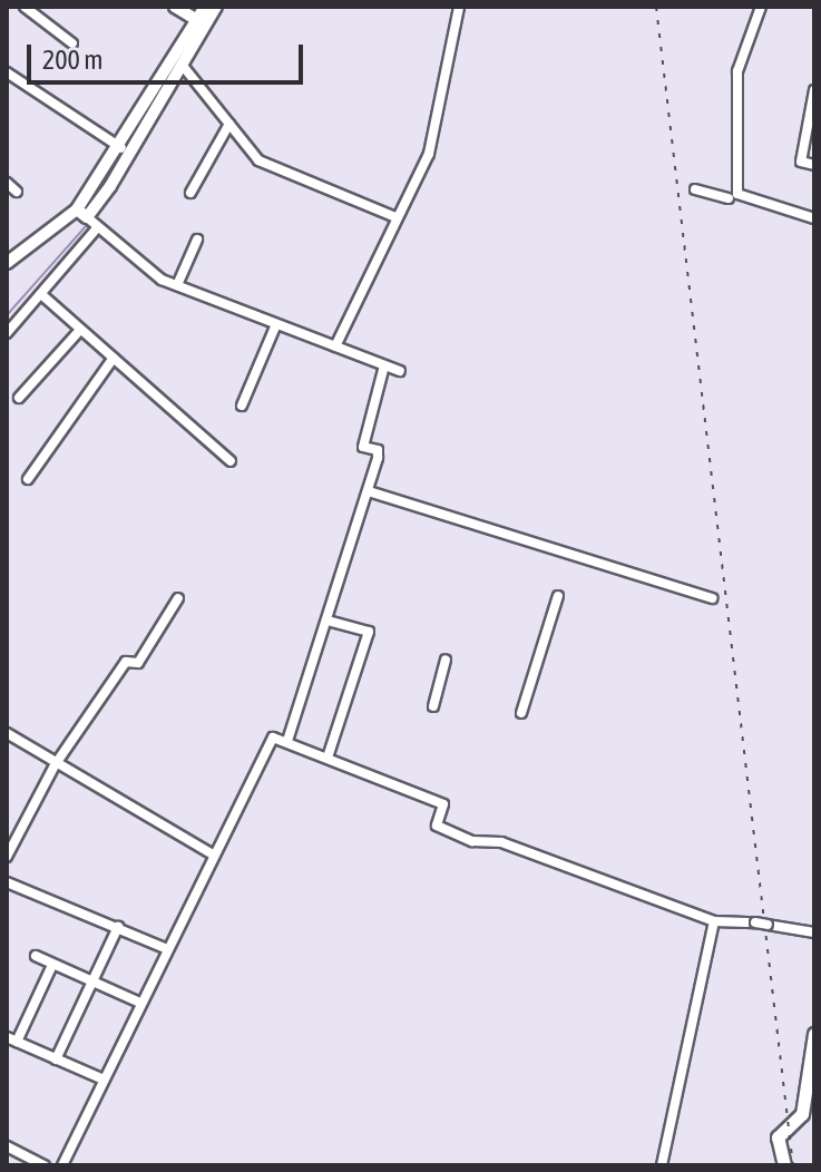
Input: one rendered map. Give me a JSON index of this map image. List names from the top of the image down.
{
  "scale_bar": "200 m"
}
